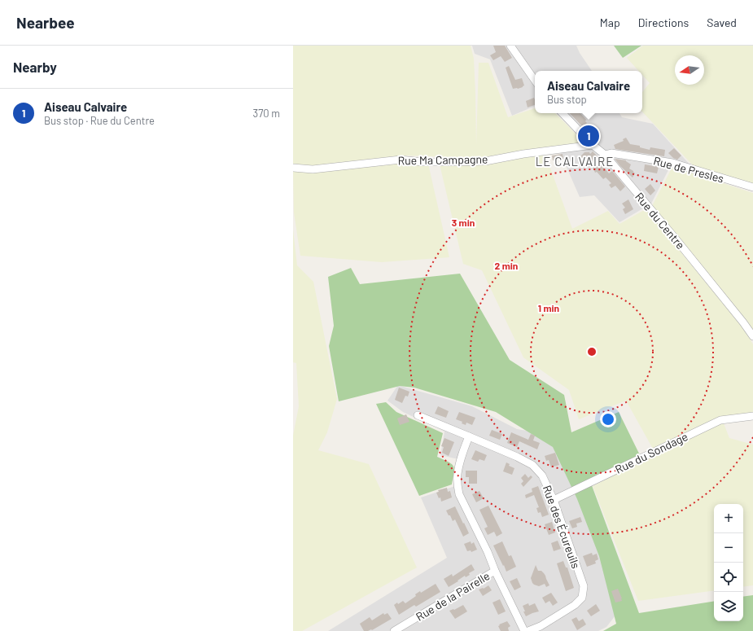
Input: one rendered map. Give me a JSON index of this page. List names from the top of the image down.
{
  "streets": {
    "street": [
      "Rue Ma Campagne",
      "Rue de Presles",
      "Rue du Centre",
      "Rue du Sondage",
      "Rue des Écureuils",
      "Rue de la Pairelle"
    ]
  },
  "crossings": [
    ["Rue Ma Campagne", "Rue du Centre"],
    ["Rue de Presles", "Rue du Centre"],
    ["Rue du Sondage", "Rue des Écureuils"]
  ],
  "districts": ["LE CALVAIRE"],
  "north": "left",
  "page": {
    "header": "Nearbee",
    "nav": ["Map", "Directions", "Saved"],
    "heading": "Nearby",
    "popup": ["Aiseau Calvaire", "Bus stop"],
    "list": [
      {
        "mark": "1",
        "name": "Aiseau Calvaire",
        "note": "Bus stop · Rue du Centre",
        "value": "370 m"
      }
    ],
    "pins": "1",
    "map_buttons": ["+", "−"]
  },
  "rings": ["3 min", "2 min", "1 min"]
}
